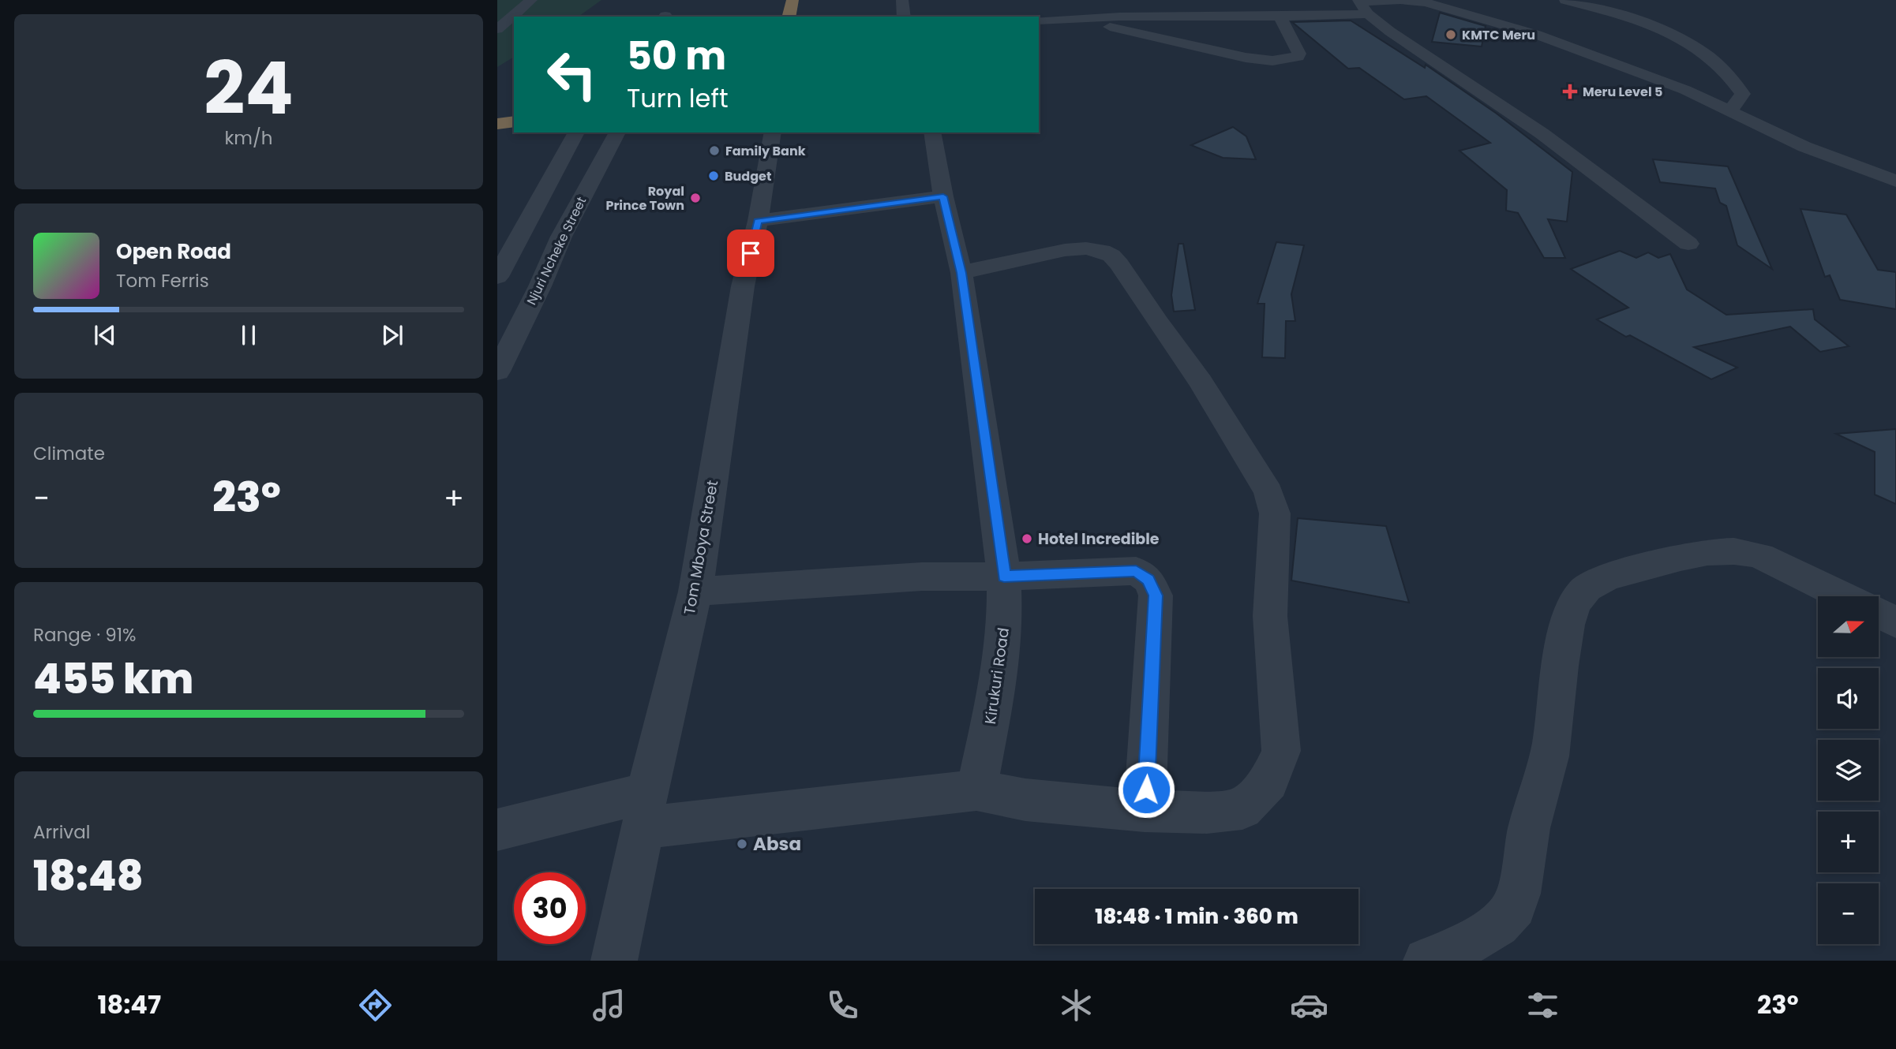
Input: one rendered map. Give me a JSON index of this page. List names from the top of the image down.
{
  "streets": {
    "street": ["Njuri Ncheke Street", "Tom Mboya Street", "Kirukuri Road"]
  },
  "places": {
    "other": [
      "KMTC Meru",
      "Family Bank",
      "Budget",
      "Royal Prince Town",
      "Hotel Incredible",
      "Absa"
    ],
    "health": ["Meru Level 5"]
  },
  "north": "right",
  "page": {
    "tile": [
      ["24", "km/h"],
      "Climate",
      ["Range · 91%", "455 km"],
      ["Arrival", "18:48"]
    ],
    "turn": ["50 m", "Turn left"],
    "song": ["Open Road", "Tom Ferris"],
    "heat": ["−", "23°", "+"],
    "map_buttons": ["+", "−"],
    "limit": "30",
    "trip": "18:48 · 1 min · 360 m",
    "tabs": ["18:47", "23°"]
  }
}
